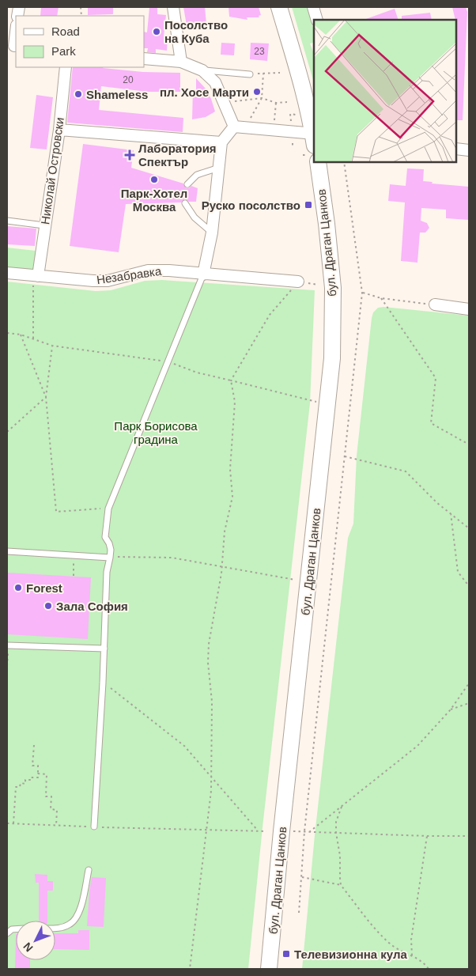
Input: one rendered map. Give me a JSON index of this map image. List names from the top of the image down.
{
  "streets": {
    "main road": ["бул. Драган Цанков"],
    "street": ["Николай Островски", "Незабравка"]
  },
  "crossings": [
    ["Николай Островски", "Незабравка"]
  ],
  "parks": ["Парк Борисова градина"],
  "places": {
    "other": [
      "Посолство на Куба",
      "пл. Хосе Марти",
      "Shameless",
      "Парк-Хотел Москва",
      "Forest",
      "Зала София"
    ],
    "health": ["Лаборатория Спектър"],
    "transit": ["Руско посолство", "Телевизионна кула"]
  },
  "house_numbers": ["23", "20"],
  "legend": ["Road", "Park"],
  "north": "bottom left"
}
